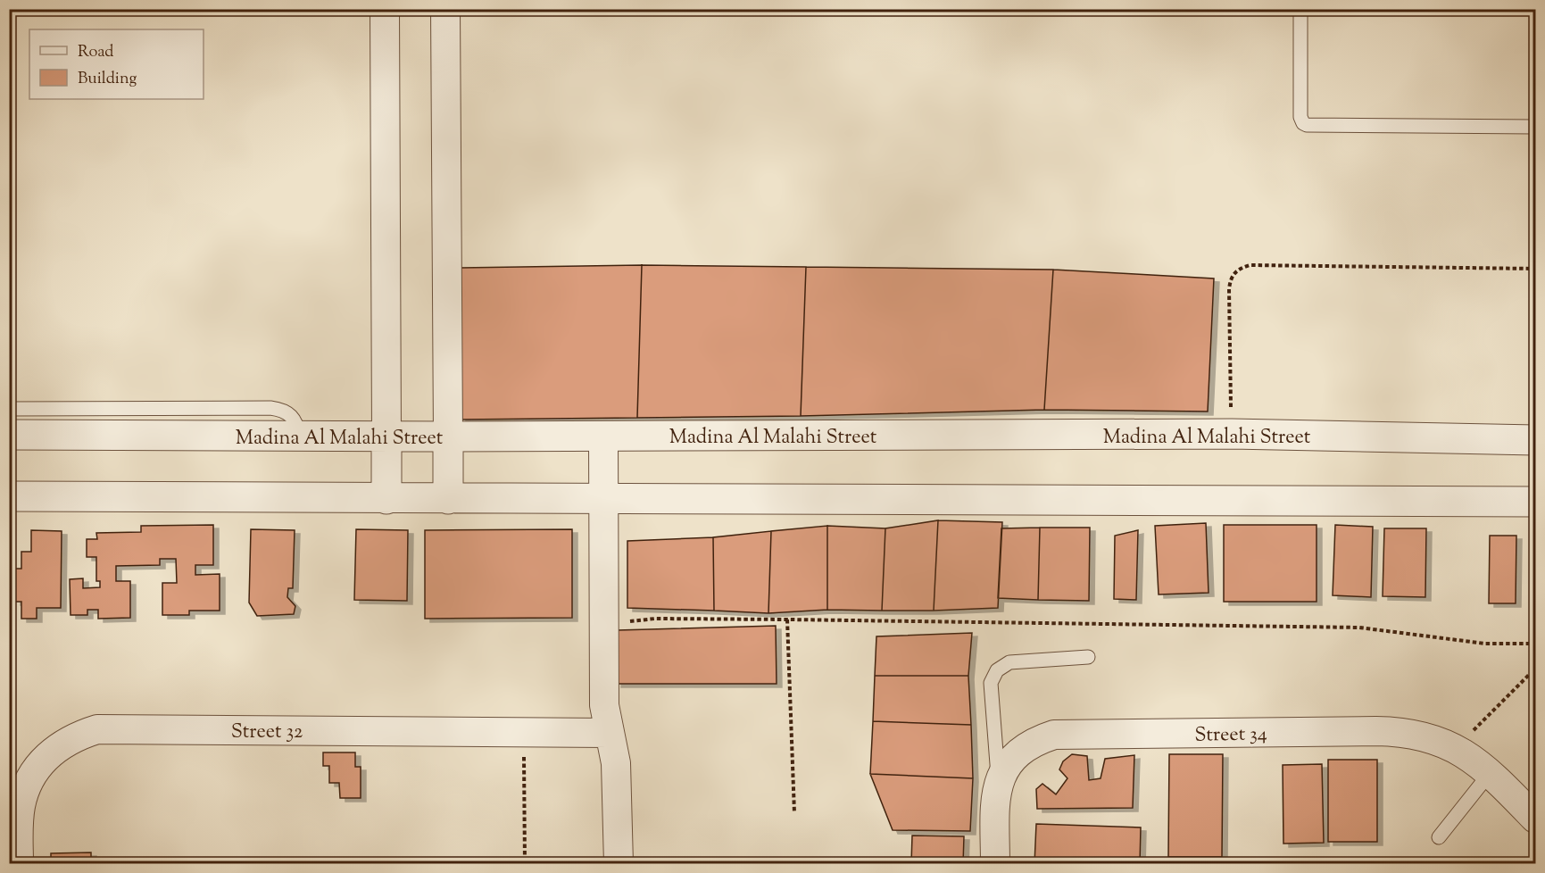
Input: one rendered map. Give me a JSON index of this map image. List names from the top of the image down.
{
  "streets": {
    "street": ["Madina Al Malahi Street", "Street 32", "Street 34"]
  },
  "legend": ["Road", "Building"]
}
